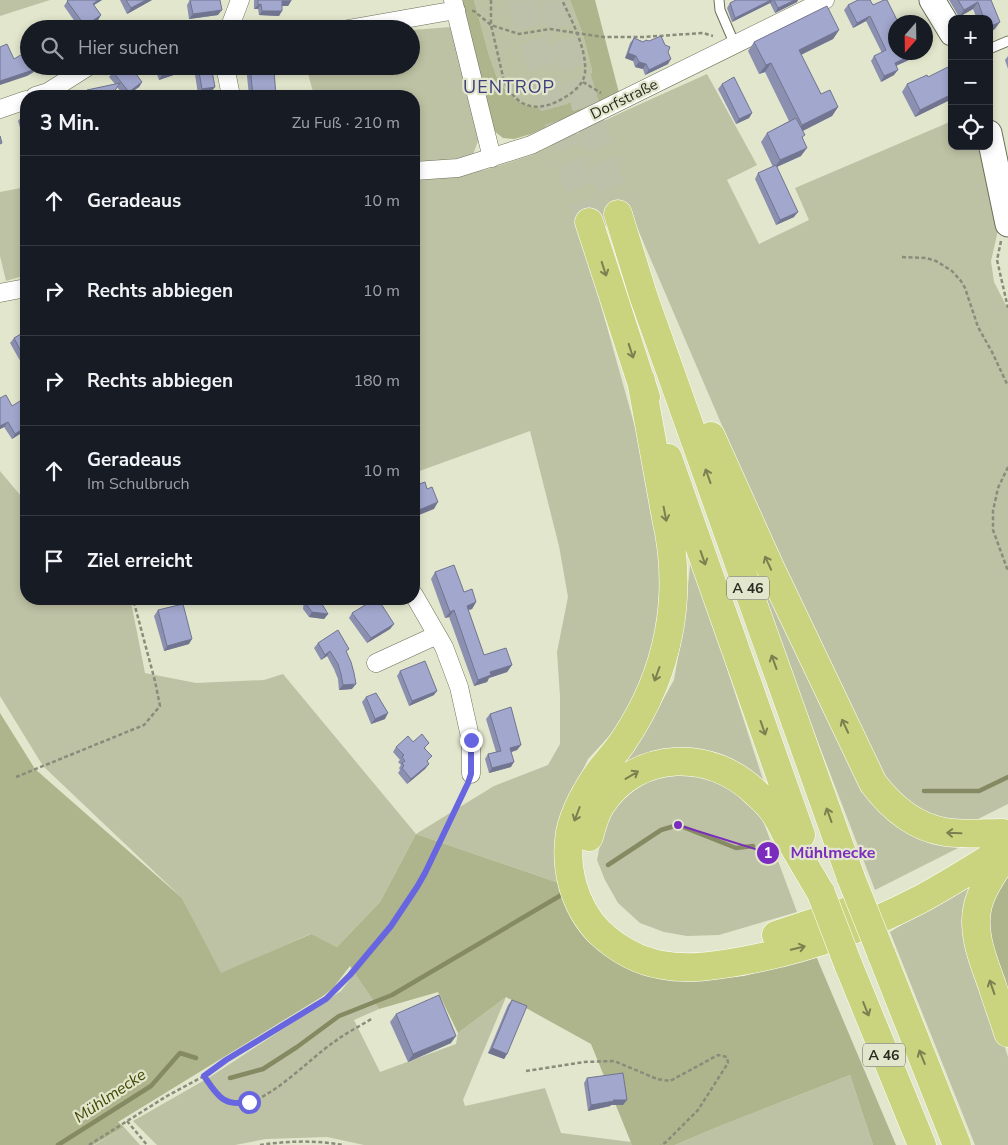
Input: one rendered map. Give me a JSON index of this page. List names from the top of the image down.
{
  "streets": {
    "highway": ["A 46"],
    "street": ["Dorfstraße"]
  },
  "districts": ["UENTROP"],
  "water": ["Mühlmecke"],
  "places": ["Mühlmecke"],
  "north": "bottom",
  "page": {
    "map_buttons": ["+", "−"],
    "search": "Hier suchen",
    "heading": ["3 Min.", "Zu Fuß · 210 m"],
    "list": [
      ["Geradeaus", "10 m"],
      ["Rechts abbiegen", "10 m"],
      ["Rechts abbiegen", "180 m"],
      ["Geradeaus", "Im Schulbruch", "10 m"],
      "Ziel erreicht"
    ]
  }
}
